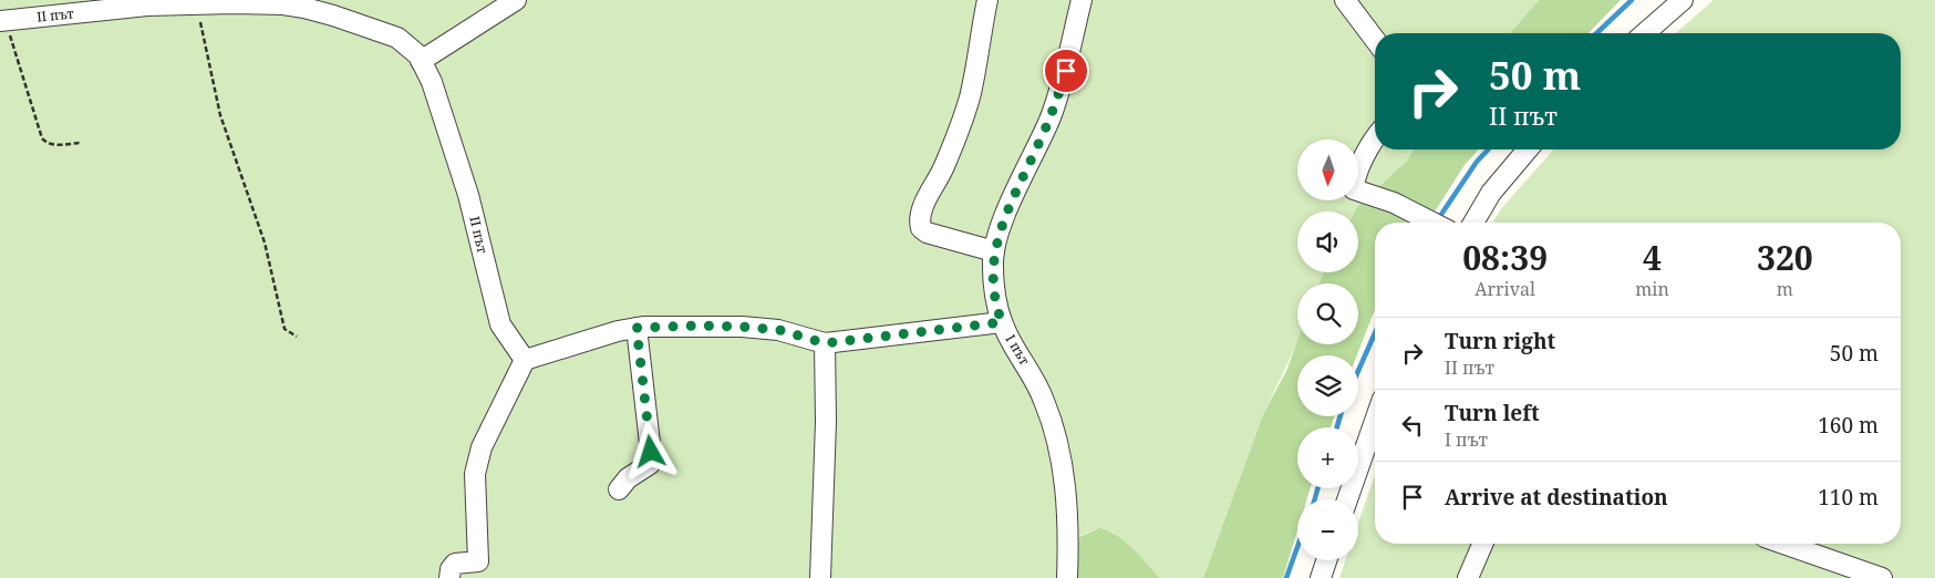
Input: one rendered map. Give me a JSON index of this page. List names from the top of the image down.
{
  "streets": {
    "street": ["ІІ път", "І път"]
  },
  "north": "bottom",
  "page": {
    "turn": ["50 m", "ІІ път"],
    "map_buttons": ["+", "−"],
    "eta": [
      "08:39",
      "Arrival",
      "4",
      "min",
      "320",
      "m"
    ],
    "list": [
      {
        "name": "Turn right",
        "note": "ІІ път",
        "value": "50 m"
      },
      {
        "name": "Turn left",
        "note": "І път",
        "value": "160 m"
      },
      {
        "name": "Arrive at destination",
        "value": "110 m"
      }
    ]
  }
}
